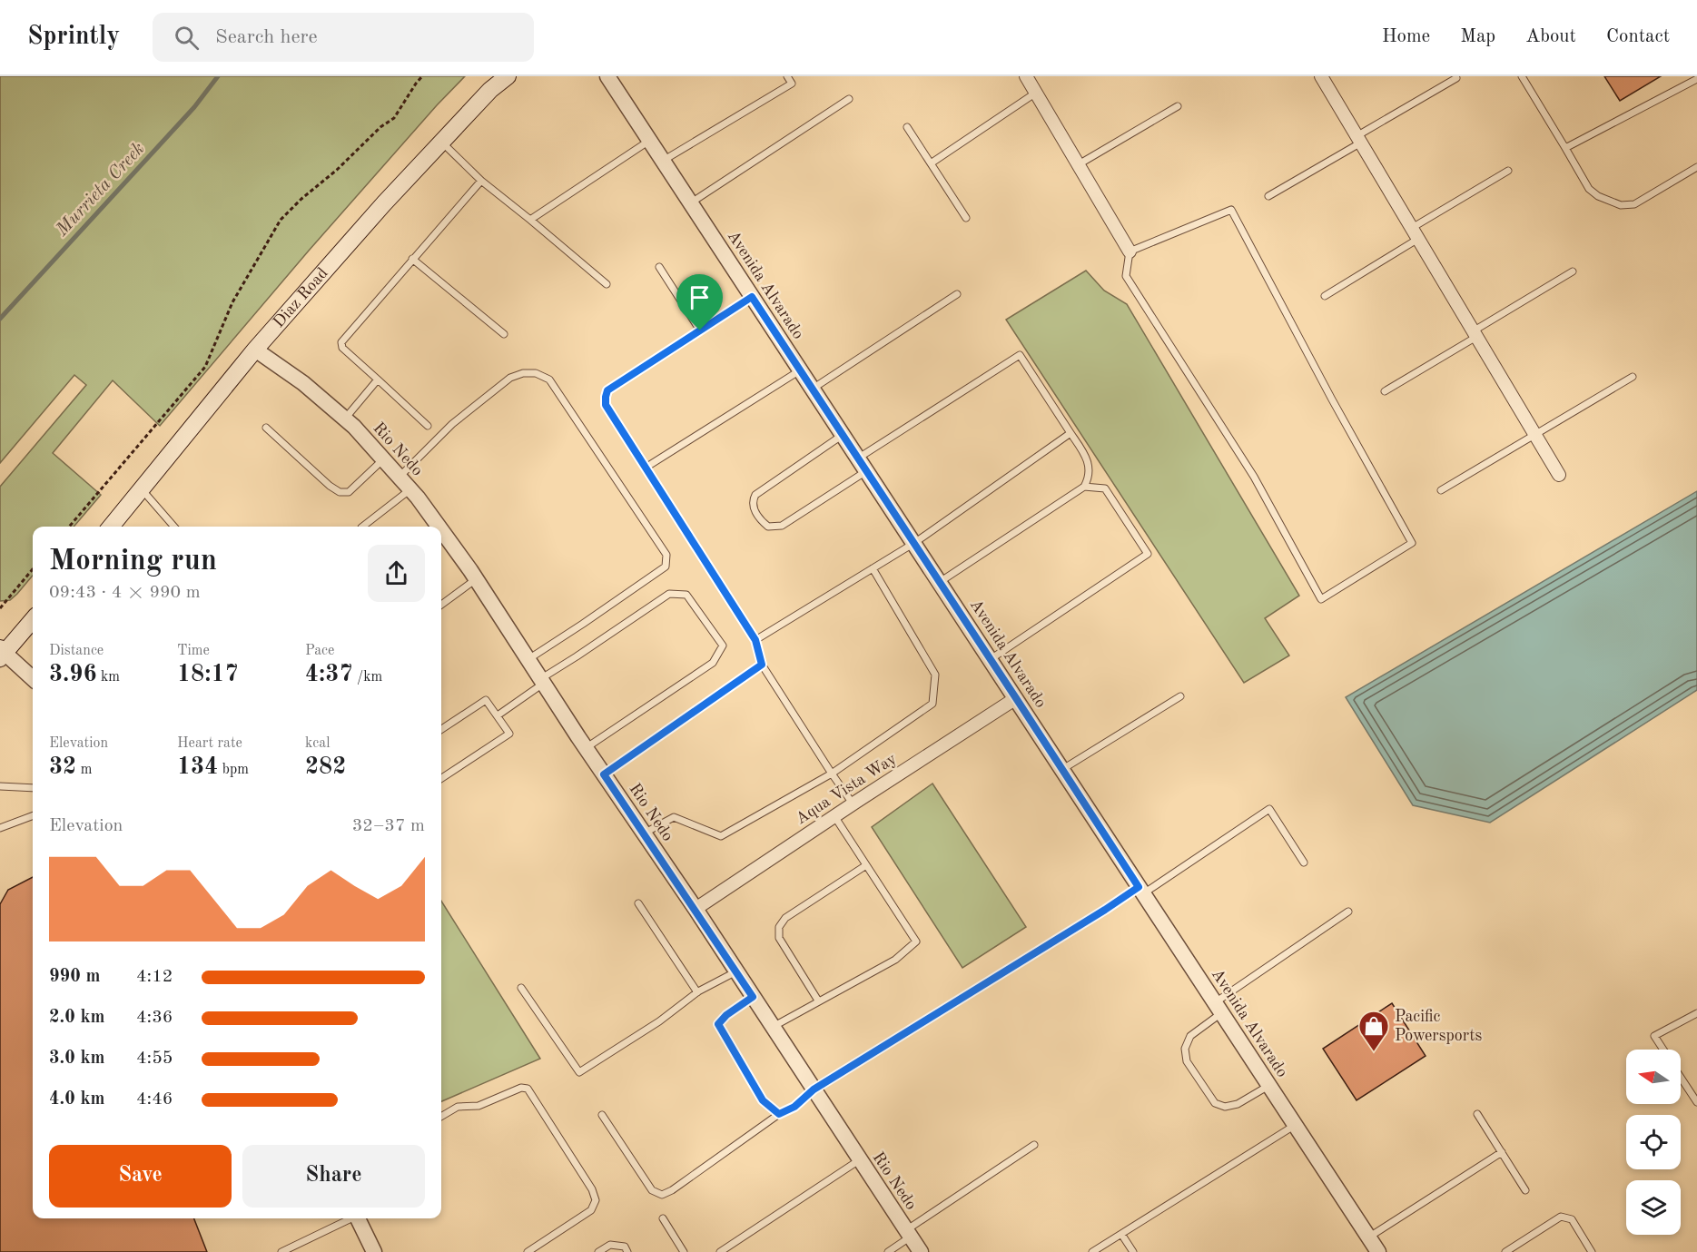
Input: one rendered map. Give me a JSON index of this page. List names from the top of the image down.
{
  "streets": {
    "main road": ["Diaz Road"],
    "street": ["Avenida Alvarado", "Rio Nedo", "Aqua Vista Way"]
  },
  "crossings": [
    ["Avenida Alvarado", "Aqua Vista Way"],
    ["Diaz Road", "Rio Nedo"],
    ["Rio Nedo", "Aqua Vista Way"]
  ],
  "water": ["Murrieta Creek"],
  "places": {
    "shop": ["Pacific Powersports"]
  },
  "north": "left",
  "page": {
    "header": "Sprintly",
    "search": "Search here",
    "nav": [
      "Home",
      "Map",
      "About",
      "Contact"
    ],
    "heading": ["Morning run", "09:43 · 4 × 990 m"],
    "stats": [
      ["Distance", "3.96 km"],
      ["Time", "18:17"],
      ["Pace", "4:37 /km"],
      ["Elevation", "32 m"],
      ["Heart rate", "134 bpm"],
      ["kcal", "282"]
    ],
    "chart": ["Elevation", "32–37 m"],
    "list": [
      {
        "name": "990 m",
        "note": "4:12"
      },
      {
        "name": "2.0 km",
        "note": "4:36"
      },
      {
        "name": "3.0 km",
        "note": "4:55"
      },
      {
        "name": "4.0 km",
        "note": "4:46"
      }
    ],
    "buttons": ["Save", "Share"]
  }
}
